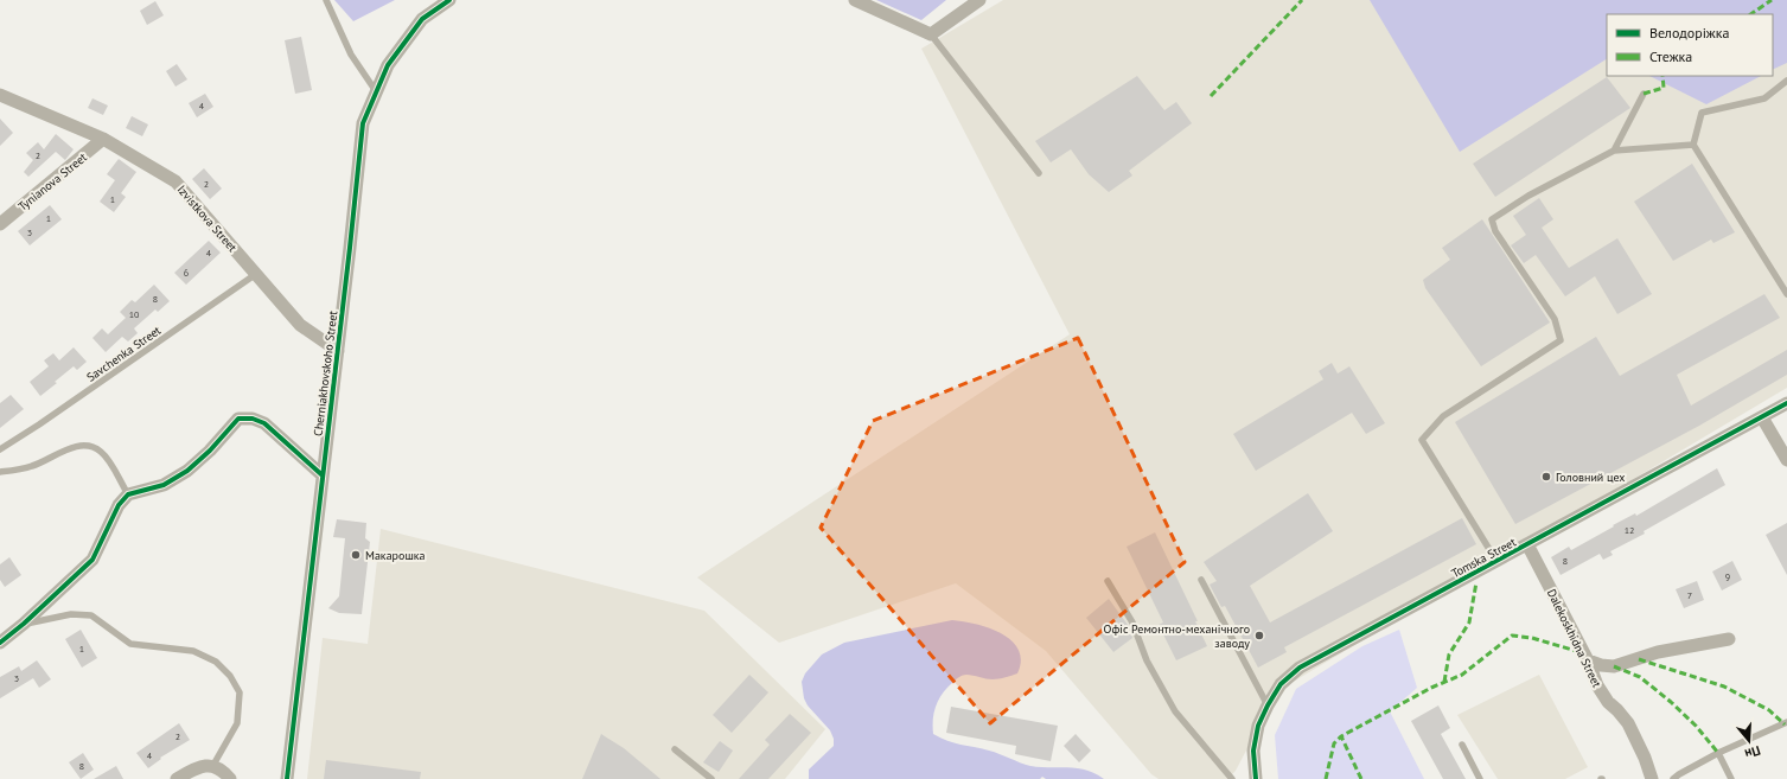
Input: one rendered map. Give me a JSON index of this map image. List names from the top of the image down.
{
  "streets": {
    "street": [
      "Tynianova Street",
      "Izvistkova Street",
      "Cherniakhovskoho Street",
      "Tomska Street",
      "Dalekoskhidna Street"
    ],
    "lane": ["Savchenka Street"]
  },
  "crossings": [
    ["Tynianova Street", "Izvistkova Street"],
    ["Izvistkova Street", "Savchenka Street"],
    ["Izvistkova Street", "Cherniakhovskoho Street"],
    ["Tomska Street", "Dalekoskhidna Street"]
  ],
  "places": ["Головний цех", "Макарошка", "Офіс Ремонтно-механічного заводу"],
  "house_numbers": [
    "4",
    "2",
    "2",
    "1",
    "1",
    "3",
    "4",
    "6",
    "8",
    "10",
    "12",
    "8",
    "9",
    "7",
    "1",
    "3",
    "2",
    "4",
    "8"
  ],
  "legend": ["Велодоріжка", "Стежка"],
  "north": "bottom"
}
